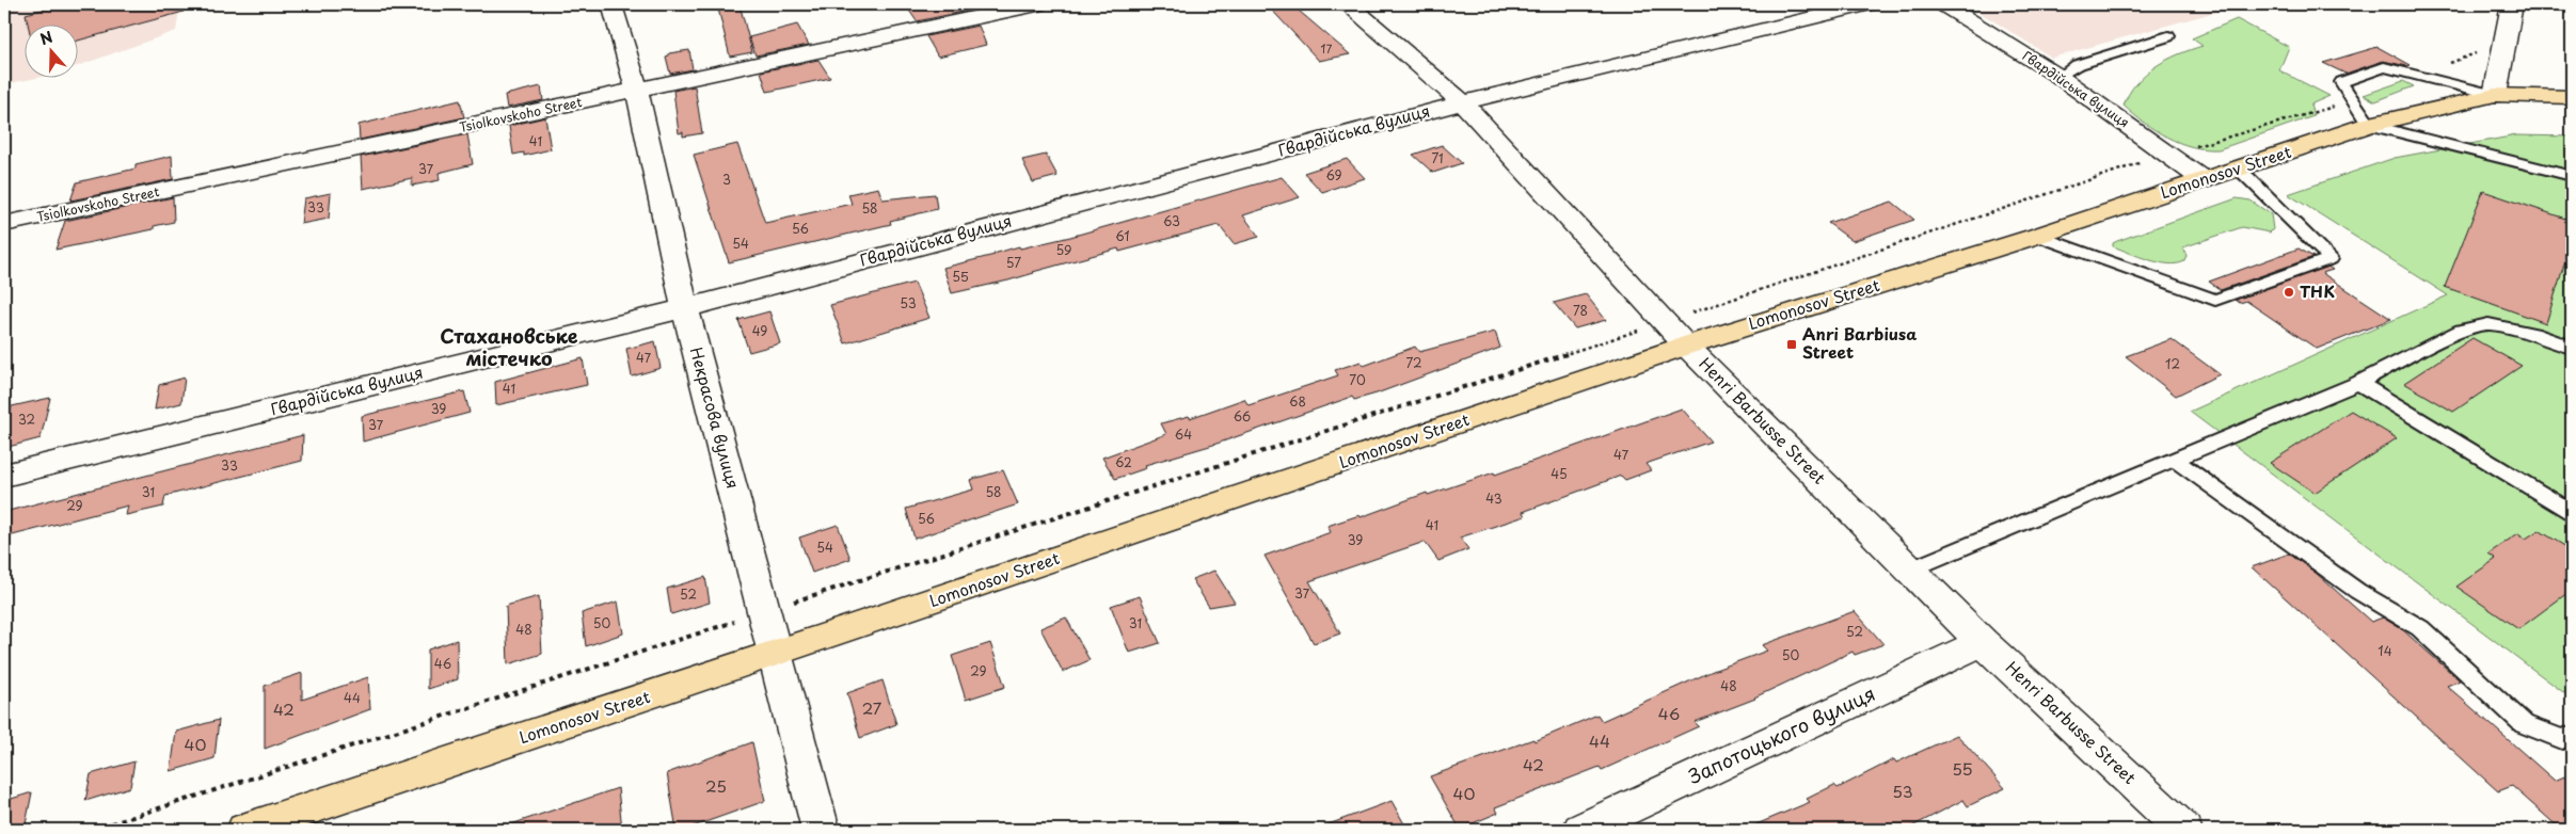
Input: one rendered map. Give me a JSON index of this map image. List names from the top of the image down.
{
  "streets": {
    "main road": ["Lomonosov Street"],
    "street": [
      "Гвардійська вулиця",
      "Tsiolkovskoho Street",
      "Некрасова вулиця",
      "Henri Barbusse Street",
      "Запотоцького вулиця"
    ]
  },
  "crossings": [
    ["Гвардійська вулиця", "Lomonosov Street"],
    ["Гвардійська вулиця", "Некрасова вулиця"],
    ["Гвардійська вулиця", "Henri Barbusse Street"],
    ["Tsiolkovskoho Street", "Некрасова вулиця"],
    ["Lomonosov Street", "Некрасова вулиця"],
    ["Lomonosov Street", "Henri Barbusse Street"],
    ["Henri Barbusse Street", "Запотоцького вулиця"]
  ],
  "districts": ["Стахановське містечко"],
  "places": {
    "other": ["ТНК"],
    "transit": ["Anri Barbiusa Street"]
  },
  "house_numbers": [
    "17",
    "41",
    "71",
    "37",
    "69",
    "3",
    "33",
    "58",
    "63",
    "56",
    "61",
    "54",
    "59",
    "57",
    "55",
    "53",
    "78",
    "49",
    "47",
    "72",
    "12",
    "70",
    "41",
    "68",
    "39",
    "66",
    "32",
    "37",
    "64",
    "47",
    "62",
    "33",
    "45",
    "31",
    "58",
    "43",
    "29",
    "56",
    "41",
    "39",
    "54",
    "37",
    "52",
    "50",
    "31",
    "48",
    "52",
    "14",
    "50",
    "46",
    "29",
    "48",
    "44",
    "27",
    "42",
    "46",
    "44",
    "40",
    "42",
    "55",
    "25",
    "53",
    "40"
  ],
  "north": "top"
}
